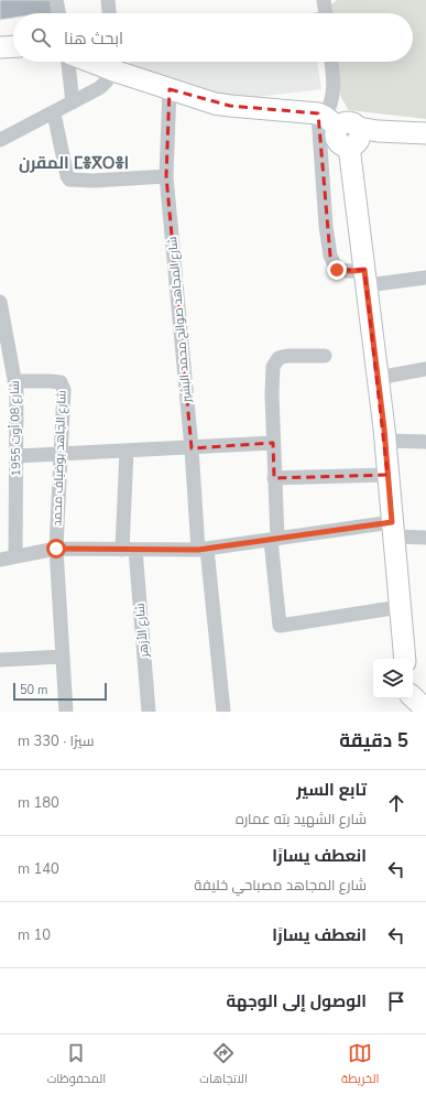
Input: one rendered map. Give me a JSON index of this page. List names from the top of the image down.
{
  "streets": {
    "street": [
      "شارع المجاهد صوالح محمد البشير",
      "شارع 08 أوت 1955",
      "شارع الجاهد بوضياف محمد",
      "شارع الأزهر"
    ]
  },
  "crossings": [
    ["شارع 08 أوت 1955", "شارع الجاهد بوضياف محمد"]
  ],
  "districts": ["المقرن ⵎⴻⴳⵔⴻⵏ"],
  "scale_bar": "50 m",
  "page": {
    "search": "ابحث هنا",
    "scale": "50 m",
    "heading": ["5 دقيقة", "سيرًا · 330 m"],
    "list": [
      ["تابع السير", "شارع الشهيد بته عماره", "180 m"],
      ["انعطف يسارًا", "شارع المجاهد مصباحي خليفة", "140 m"],
      ["انعطف يسارًا", "10 m"],
      "الوصول إلى الوجهة"
    ],
    "nav": ["الخريطة", "الاتجاهات", "المحفوظات"]
  }
}
